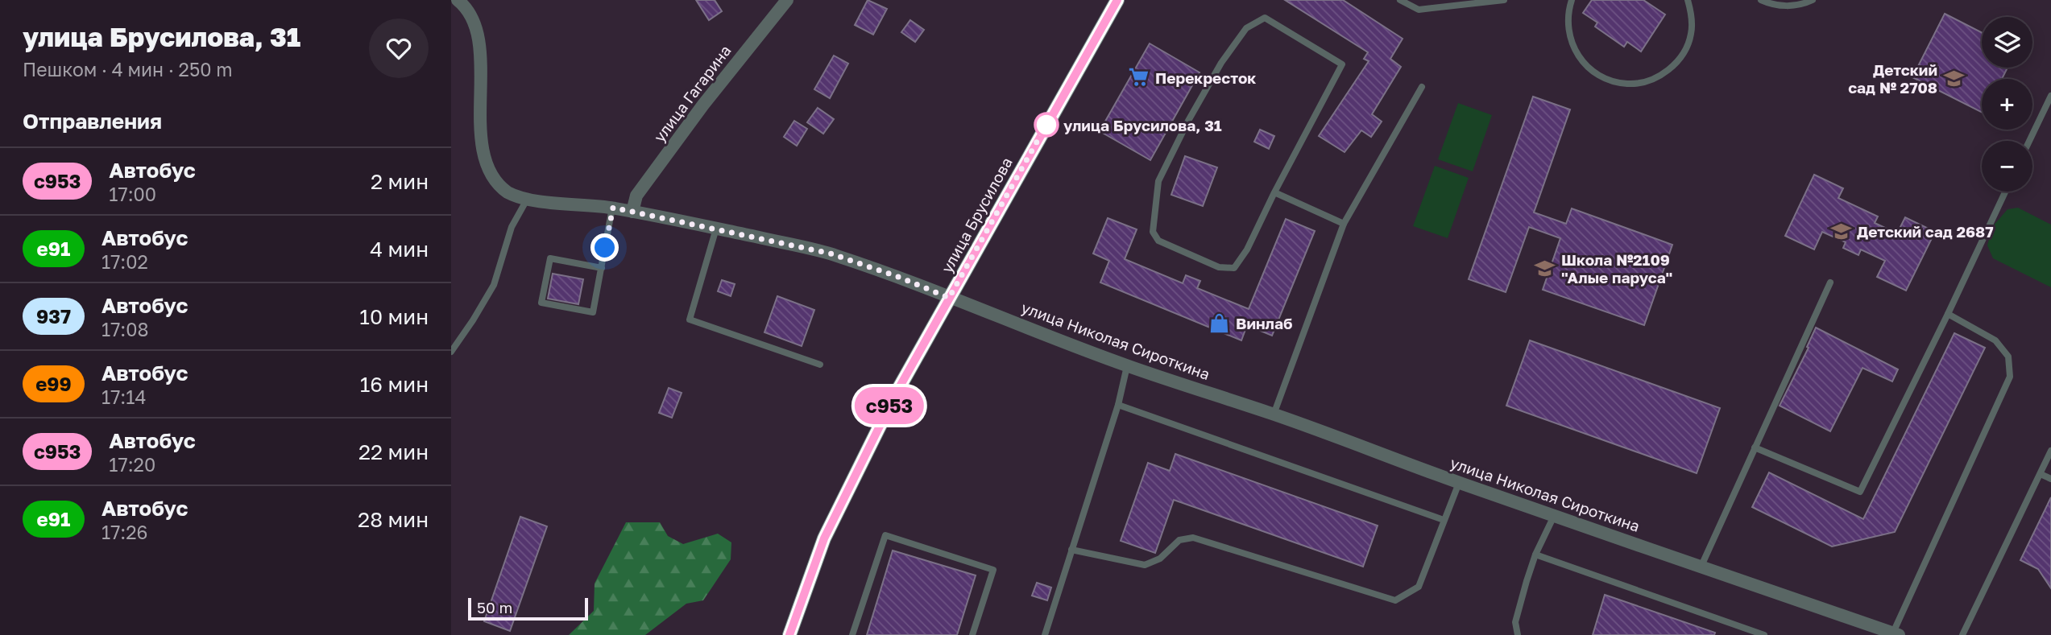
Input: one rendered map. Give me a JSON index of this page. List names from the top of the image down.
{
  "streets": {
    "street": ["улица Гагарина", "улица Брусилова", "улица Николая Сироткина"]
  },
  "crossings": [
    ["улица Гагарина", "улица Николая Сироткина"],
    ["улица Брусилова", "улица Николая Сироткина"]
  ],
  "places": {
    "supermarket": ["Перекресток"],
    "school or university": ["Детский сад № 2708", "Детский сад 2687", "Школа №2109 \"Алые паруса\""],
    "other": ["улица Брусилова, 31"],
    "shop": ["Винлаб"]
  },
  "lines": ["bus line с953"],
  "scale_bar": "50 m",
  "page": {
    "heading": [
      ["улица Брусилова, 31", "Пешком · 4 мин · 250 m"],
      "Отправления"
    ],
    "on_map": "с953",
    "map_buttons": ["+", "−"],
    "list": [
      {
        "mark": "с953",
        "name": "Автобус",
        "note": "17:00",
        "value": "2 мин"
      },
      {
        "mark": "е91",
        "name": "Автобус",
        "note": "17:02",
        "value": "4 мин"
      },
      {
        "mark": "937",
        "name": "Автобус",
        "note": "17:08",
        "value": "10 мин"
      },
      {
        "mark": "е99",
        "name": "Автобус",
        "note": "17:14",
        "value": "16 мин"
      },
      {
        "mark": "с953",
        "name": "Автобус",
        "note": "17:20",
        "value": "22 мин"
      },
      {
        "mark": "е91",
        "name": "Автобус",
        "note": "17:26",
        "value": "28 мин"
      }
    ],
    "scale": "50 m"
  }
}
